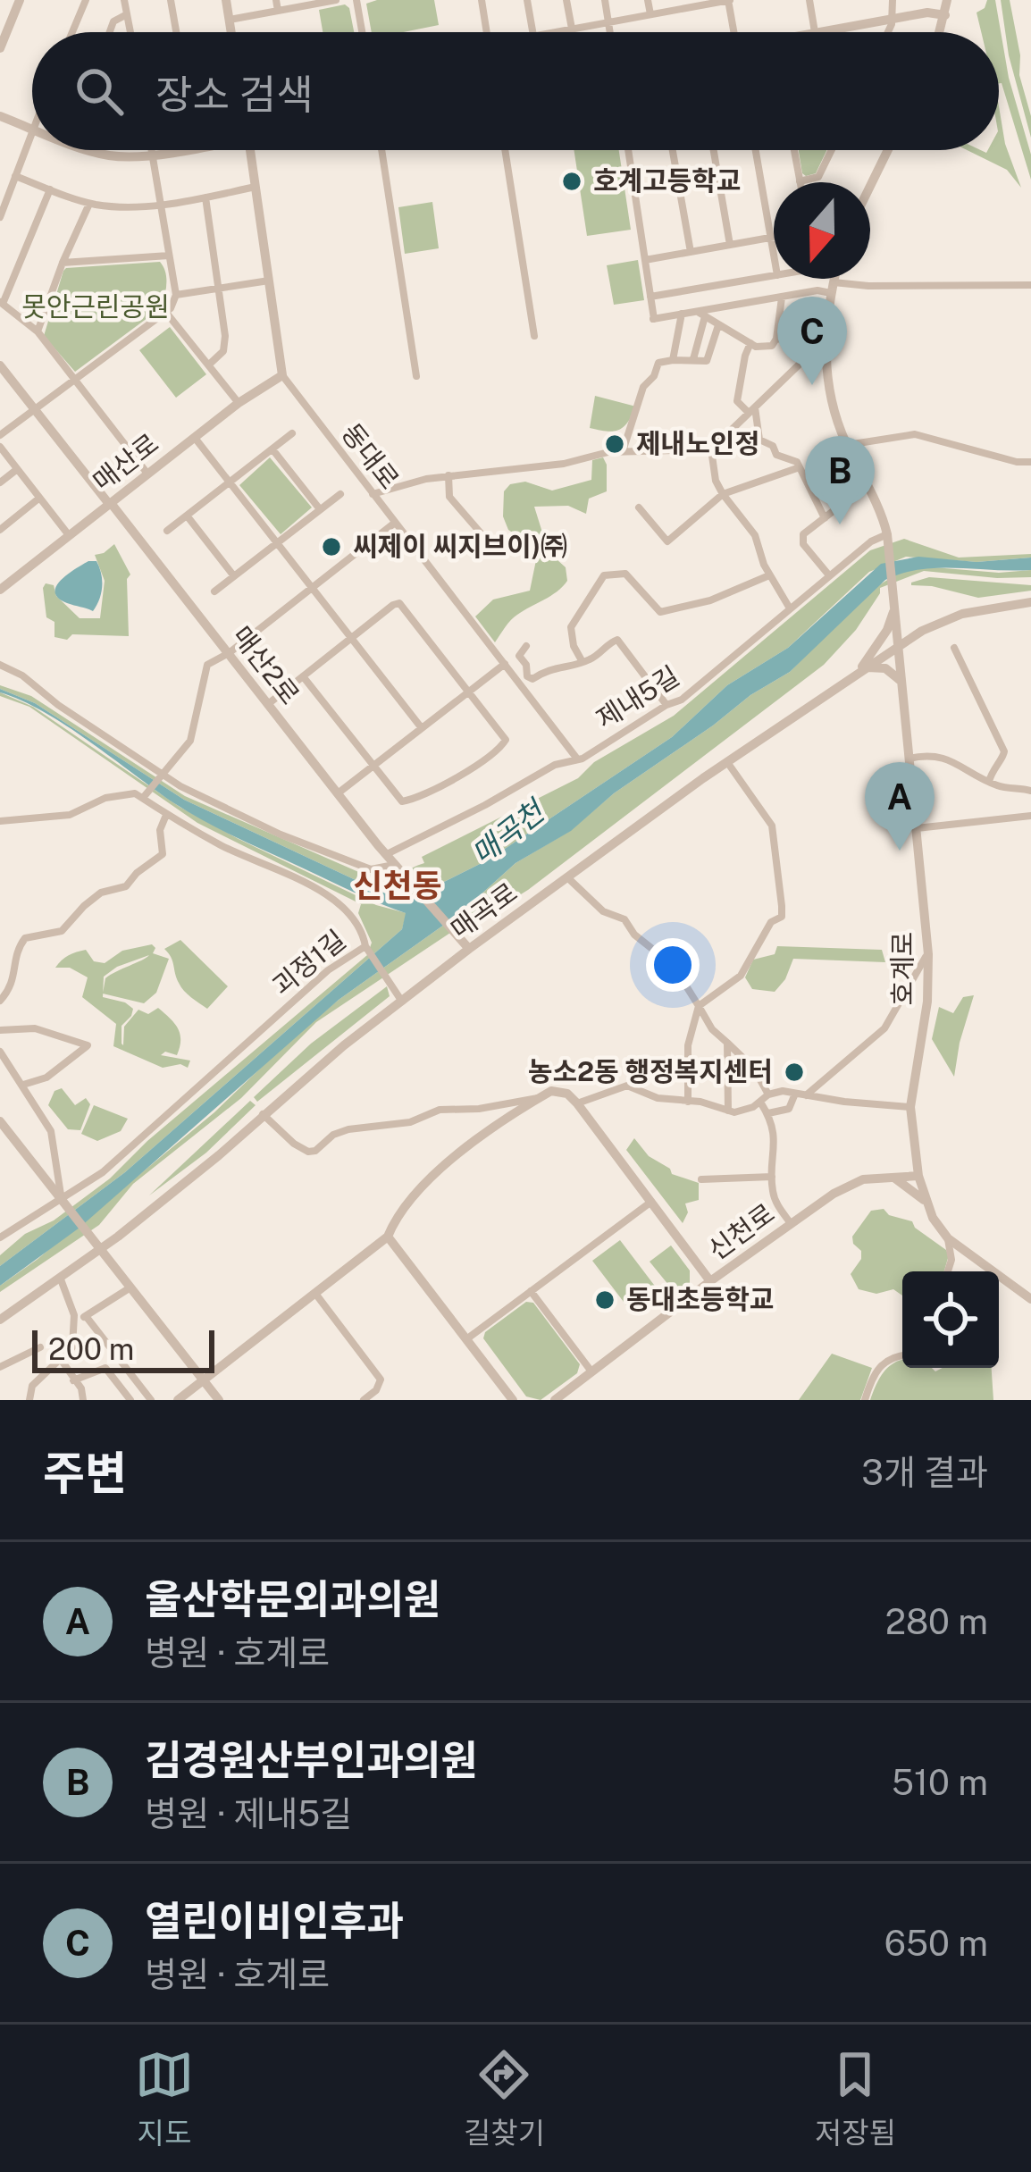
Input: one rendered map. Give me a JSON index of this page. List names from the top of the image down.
{
  "streets": {
    "street": [
      "동대로",
      "매산로",
      "매산2로",
      "제내5길",
      "매곡로",
      "괴정1길",
      "호계로",
      "신천로"
    ]
  },
  "crossings": [
    ["동대로", "매산로"],
    ["동대로", "제내5길"],
    ["매산로", "매산2로"],
    ["매산2로", "제내5길"],
    ["매산2로", "매곡로"],
    ["제내5길", "호계로"],
    ["매곡로", "호계로"],
    ["호계로", "신천로"]
  ],
  "districts": ["신천동"],
  "water": ["매곡천"],
  "parks": ["못안근린공원"],
  "places": [
    "호계고등학교",
    "제내노인정",
    "씨제이 씨지브이)㈜",
    "농소2동 행정복지센터",
    "동대초등학교"
  ],
  "scale_bar": "200 m",
  "north": "bottom",
  "page": {
    "search": "장소 검색",
    "pins": ["C", "B", "A"],
    "scale": "200 m",
    "heading": ["주변", "3개 결과"],
    "list": [
      {
        "mark": "A",
        "name": "울산학문외과의원",
        "note": "병원 · 호계로",
        "value": "280 m"
      },
      {
        "mark": "B",
        "name": "김경원산부인과의원",
        "note": "병원 · 제내5길",
        "value": "510 m"
      },
      {
        "mark": "C",
        "name": "열린이비인후과",
        "note": "병원 · 호계로",
        "value": "650 m"
      }
    ],
    "nav": ["지도", "길찾기", "저장됨"]
  }
}
